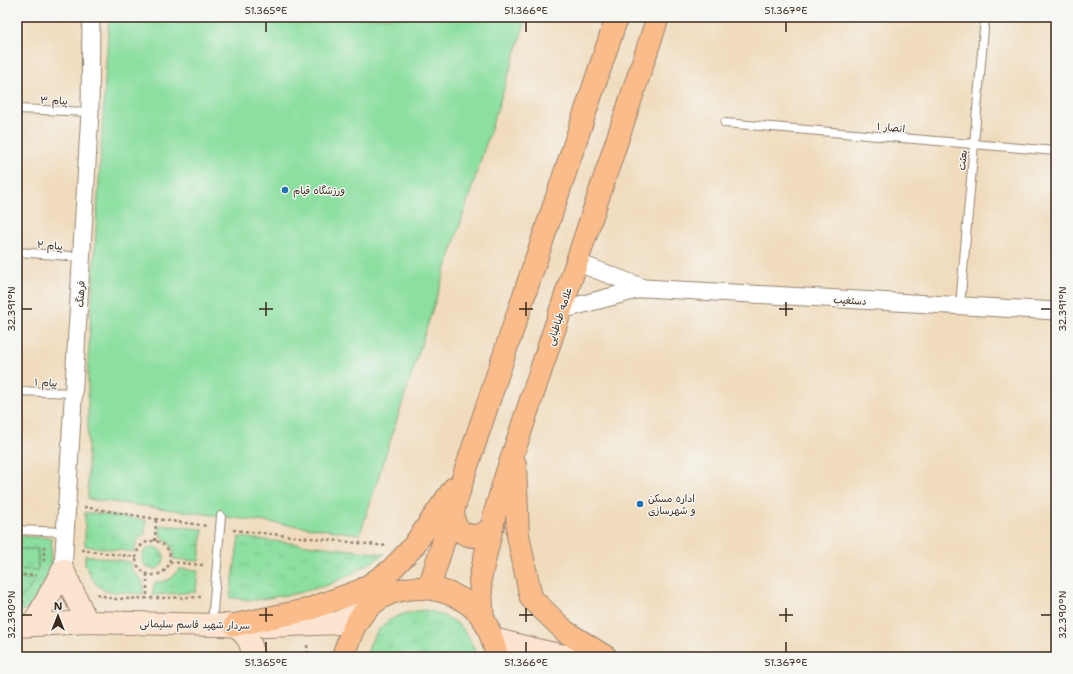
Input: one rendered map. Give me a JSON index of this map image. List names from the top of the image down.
{
  "streets": {
    "main road": ["علامه طباطبایی", "سردار شهید قاسم سلیمانی"],
    "street": ["فرهنگ", "دستغیب"],
    "lane": [
      "پیام ۳",
      "انصار ۱",
      "بعثت",
      "پیام ۲",
      "پیام ۱"
    ]
  },
  "crossings": [
    ["پیام ۳", "فرهنگ"],
    ["انصار ۱", "بعثت"],
    ["بعثت", "دستغیب"],
    ["پیام ۲", "فرهنگ"],
    ["فرهنگ", "پیام ۱"]
  ],
  "places": ["ورزشگاه قیام", "اداره مسکن و شهرسازی"],
  "north": "top",
  "coordinates": [
    "51.365°E",
    "51.366°E",
    "51.367°E",
    "32.391°N",
    "32.390°N"
  ]
}
